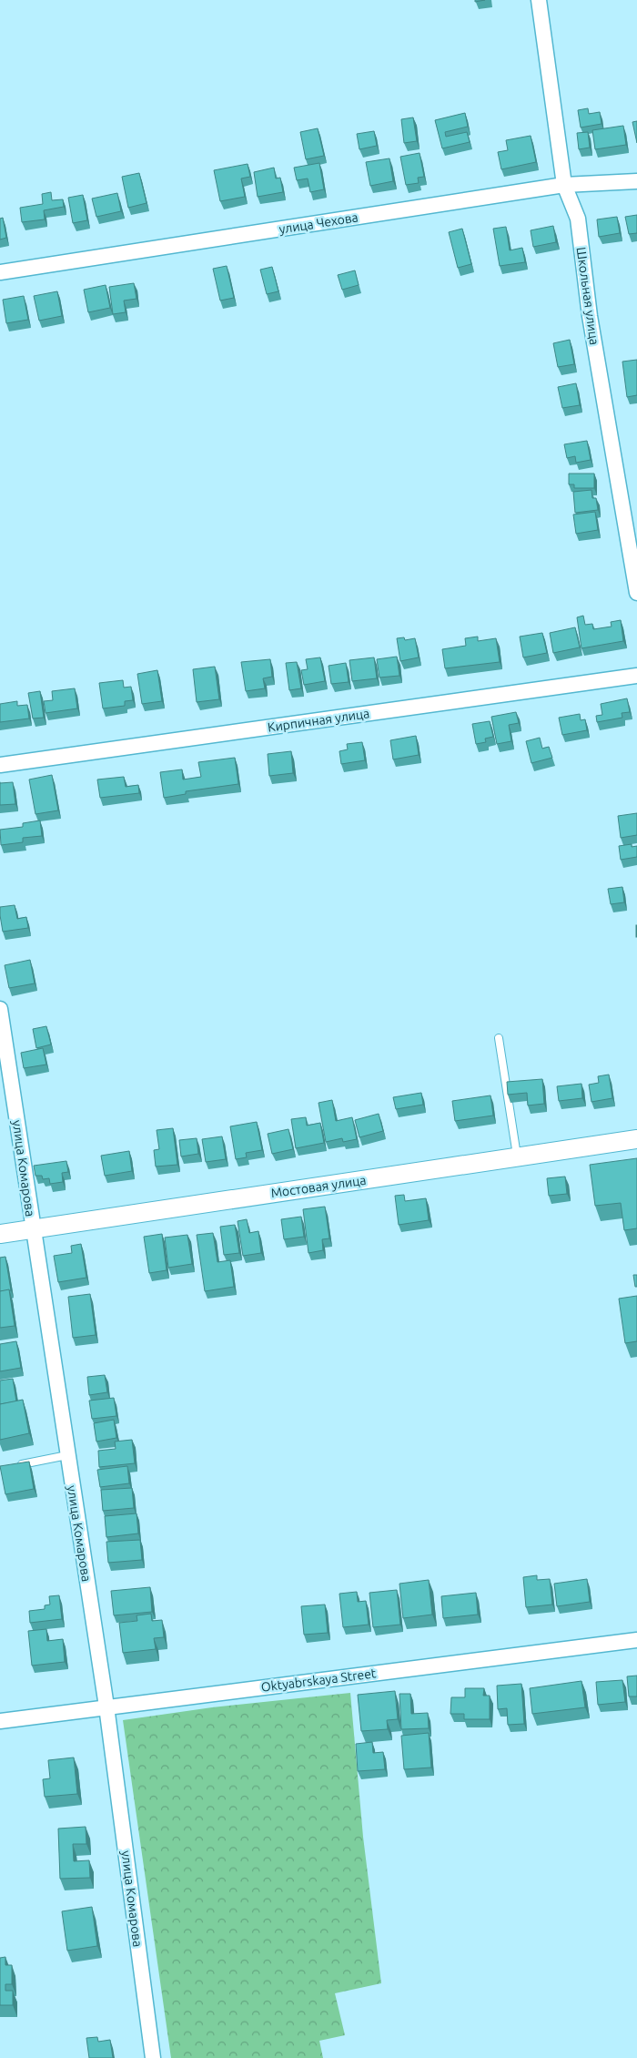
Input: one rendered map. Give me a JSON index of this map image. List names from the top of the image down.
{
  "streets": {
    "street": [
      "улица Чехова",
      "Школьная улица",
      "Кирпичная улица",
      "улица Комарова",
      "Мостовая улица",
      "Oktyabrskaya Street"
    ]
  },
  "crossings": [
    ["улица Чехова", "Школьная улица"],
    ["улица Комарова", "Мостовая улица"],
    ["улица Комарова", "Oktyabrskaya Street"]
  ]
}
